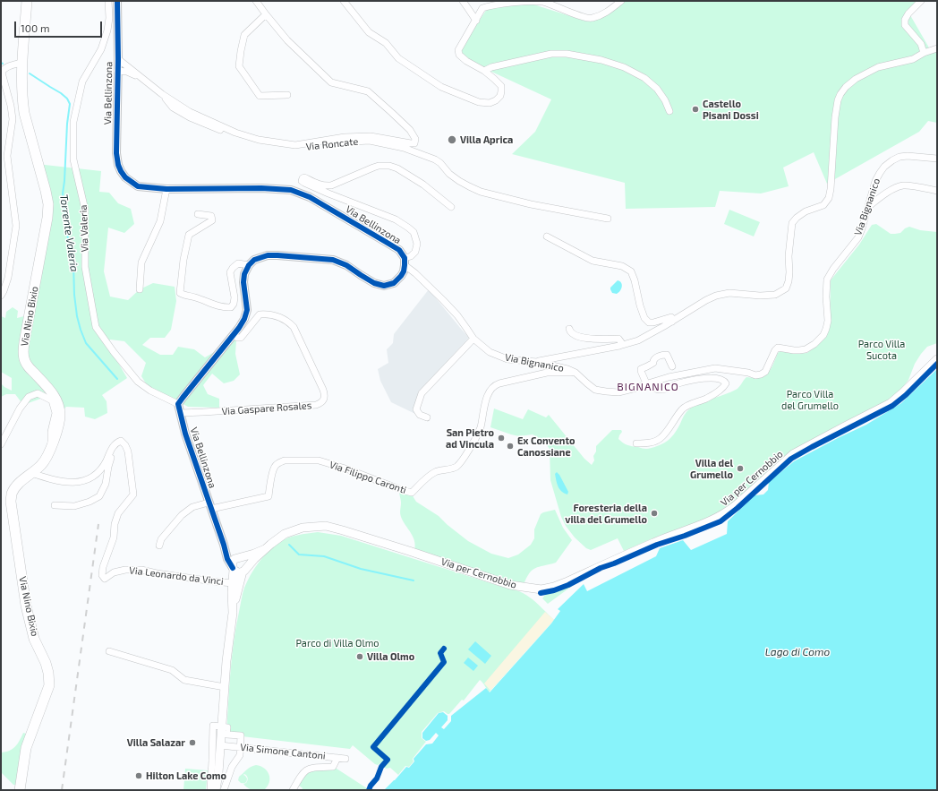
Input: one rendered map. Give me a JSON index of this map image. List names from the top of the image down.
{
  "streets": {
    "main road": ["Via Bellinzona", "Via Nino Bixio", "Via per Cernobbio"],
    "street": [
      "Via Roncate",
      "Via Bignanico",
      "Via Valeria",
      "Via Gaspare Rosales",
      "Via Filippo Caronti",
      "Via Leonardo da Vinci",
      "Via Simone Cantoni"
    ]
  },
  "crossings": [
    ["Via Bellinzona", "Via Bignanico"],
    ["Via Bellinzona", "Via Valeria"],
    ["Via Bellinzona", "Via Gaspare Rosales"],
    ["Via Bellinzona", "Via Filippo Caronti"],
    ["Via Bellinzona", "Via per Cernobbio"],
    ["Via Bellinzona", "Via Leonardo da Vinci"],
    ["Via Bellinzona", "Via Simone Cantoni"],
    ["Via Bignanico", "Via Filippo Caronti"]
  ],
  "districts": ["BIGNANICO"],
  "water": ["Torrente Valeria", "Lago di Como"],
  "parks": ["Parco Villa Sucota", "Parco Villa del Grumello", "Parco di Villa Olmo"],
  "places": [
    "Castello Pisani Dossi",
    "Villa Aprica",
    "San Pietro ad Vincula",
    "Ex Convento Canossiane",
    "Villa del Grumello",
    "Foresteria della villa del Grumello",
    "Villa Olmo",
    "Villa Salazar",
    "Hilton Lake Como"
  ],
  "scale_bar": "100 m"
}
